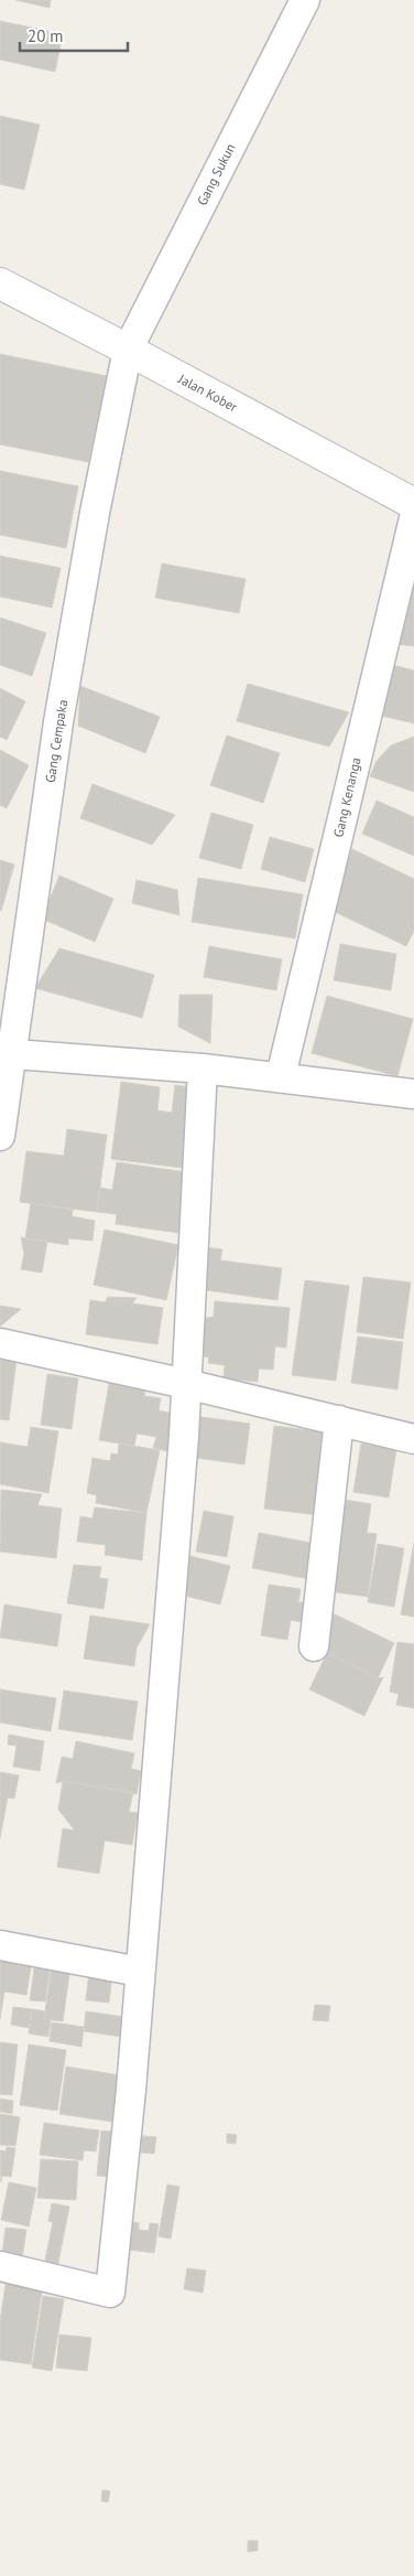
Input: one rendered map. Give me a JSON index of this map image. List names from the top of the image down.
{
  "streets": {
    "street": [
      "Gang Sukun",
      "Jalan Kober",
      "Gang Cempaka",
      "Gang Kenanga"
    ]
  },
  "crossings": [
    ["Gang Sukun", "Jalan Kober"],
    ["Gang Sukun", "Gang Cempaka"],
    ["Jalan Kober", "Gang Cempaka"]
  ],
  "scale_bar": "20 m"
}
